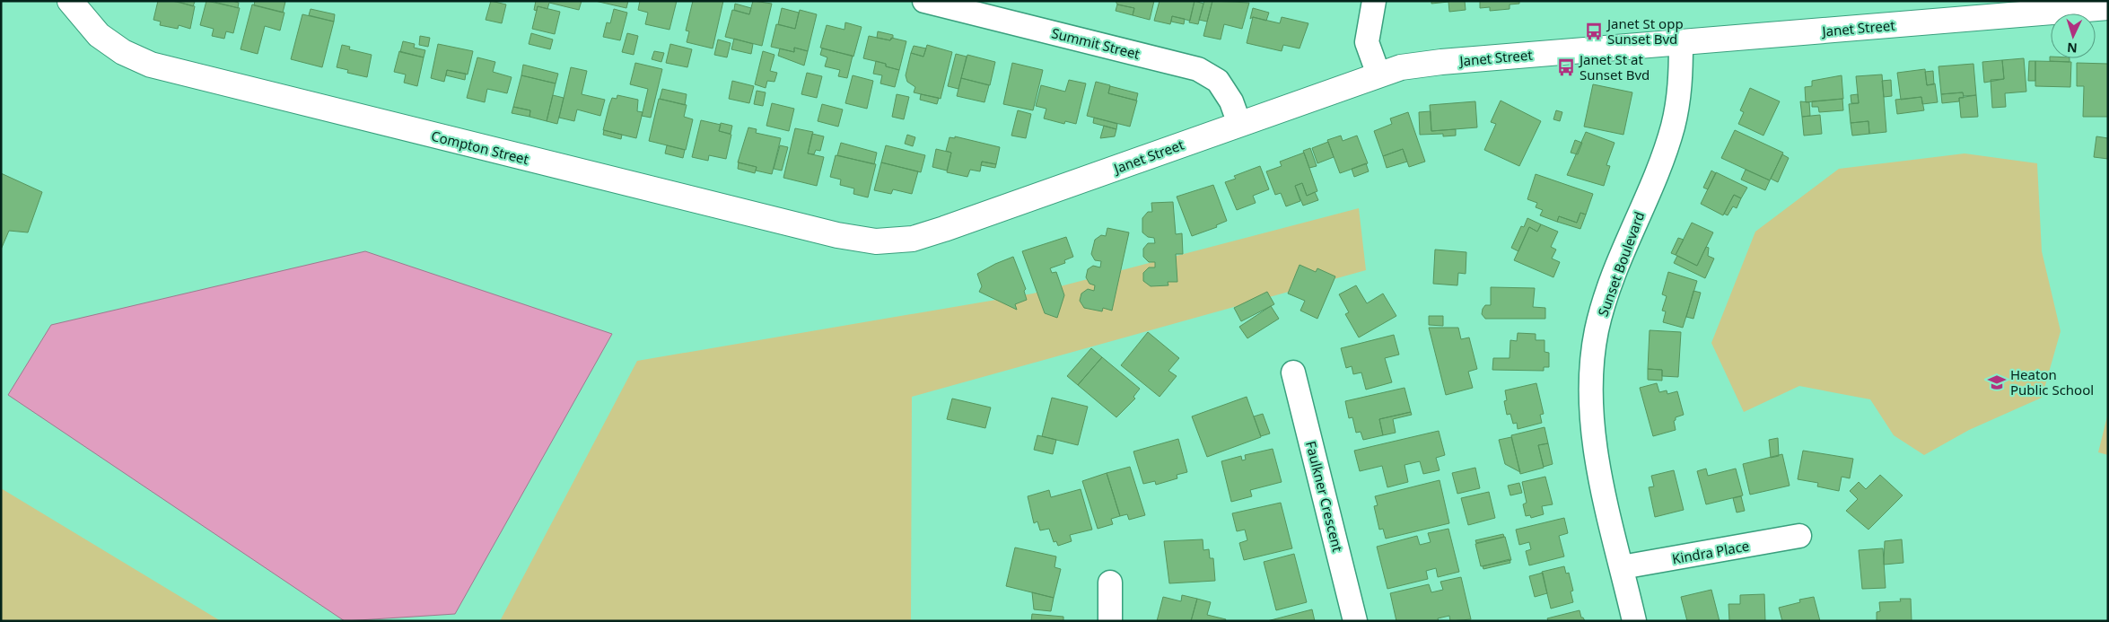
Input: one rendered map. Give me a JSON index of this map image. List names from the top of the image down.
{
  "streets": {
    "street": [
      "Janet Street",
      "Summit Street",
      "Compton Street",
      "Sunset Boulevard",
      "Faulkner Crescent",
      "Kindra Place"
    ]
  },
  "crossings": [
    ["Janet Street", "Summit Street"],
    ["Janet Street", "Compton Street"],
    ["Janet Street", "Sunset Boulevard"],
    ["Sunset Boulevard", "Kindra Place"]
  ],
  "places": {
    "bus stop": ["Janet St opp Sunset Bvd", "Janet St at Sunset Bvd"],
    "school or university": ["Heaton Public School"]
  },
  "north": "bottom"
}
